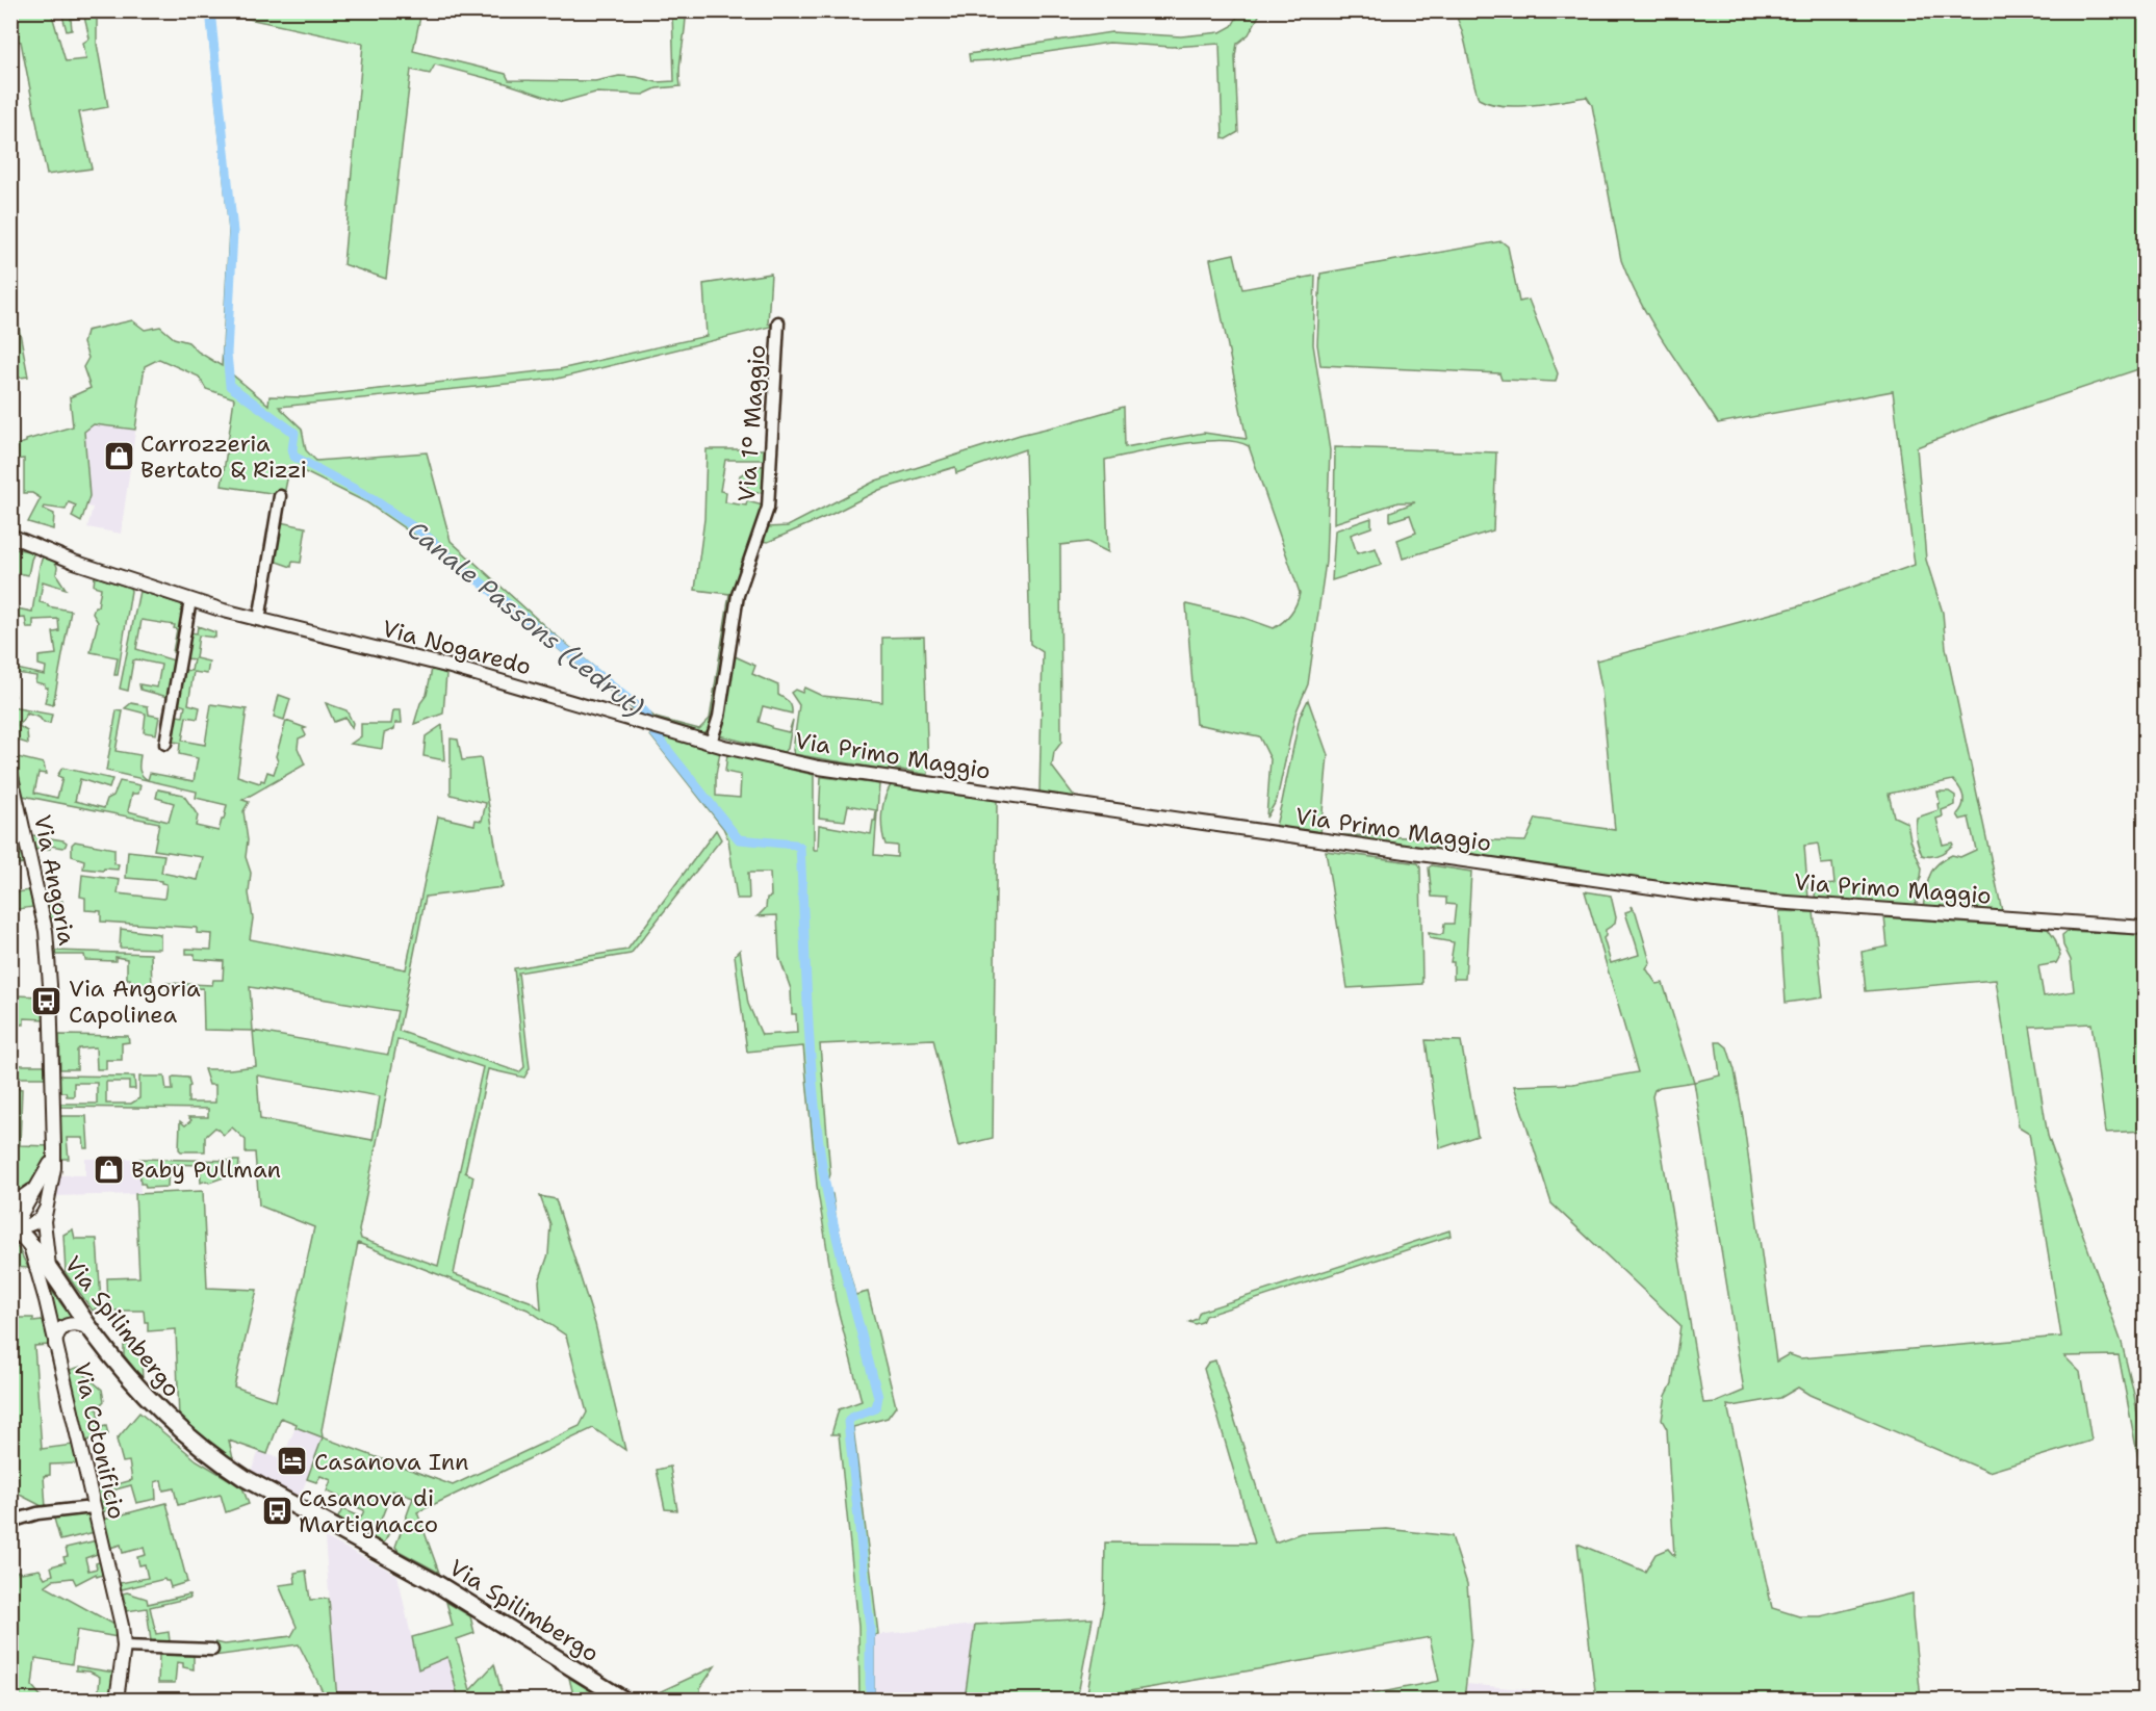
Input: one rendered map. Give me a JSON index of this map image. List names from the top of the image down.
{
  "streets": {
    "main road": ["Via Spilimbergo"],
    "street": [
      "Via 1° Maggio",
      "Via Nogaredo",
      "Via Primo Maggio",
      "Via Angoria",
      "Via Cotonificio"
    ]
  },
  "crossings": [
    ["Via 1° Maggio", "Via Primo Maggio"],
    ["Via Nogaredo", "Via Primo Maggio"],
    ["Via Angoria", "Via Spilimbergo"],
    ["Via Spilimbergo", "Via Cotonificio"]
  ],
  "water": ["Canale Passons (Ledrut)"],
  "places": {
    "shop": ["Carrozzeria Bertato & Rizzi", "Baby Pullman"],
    "bus stop": ["Via Angoria Capolinea", "Casanova di Martignacco"],
    "hotel": ["Casanova Inn"]
  }
}
